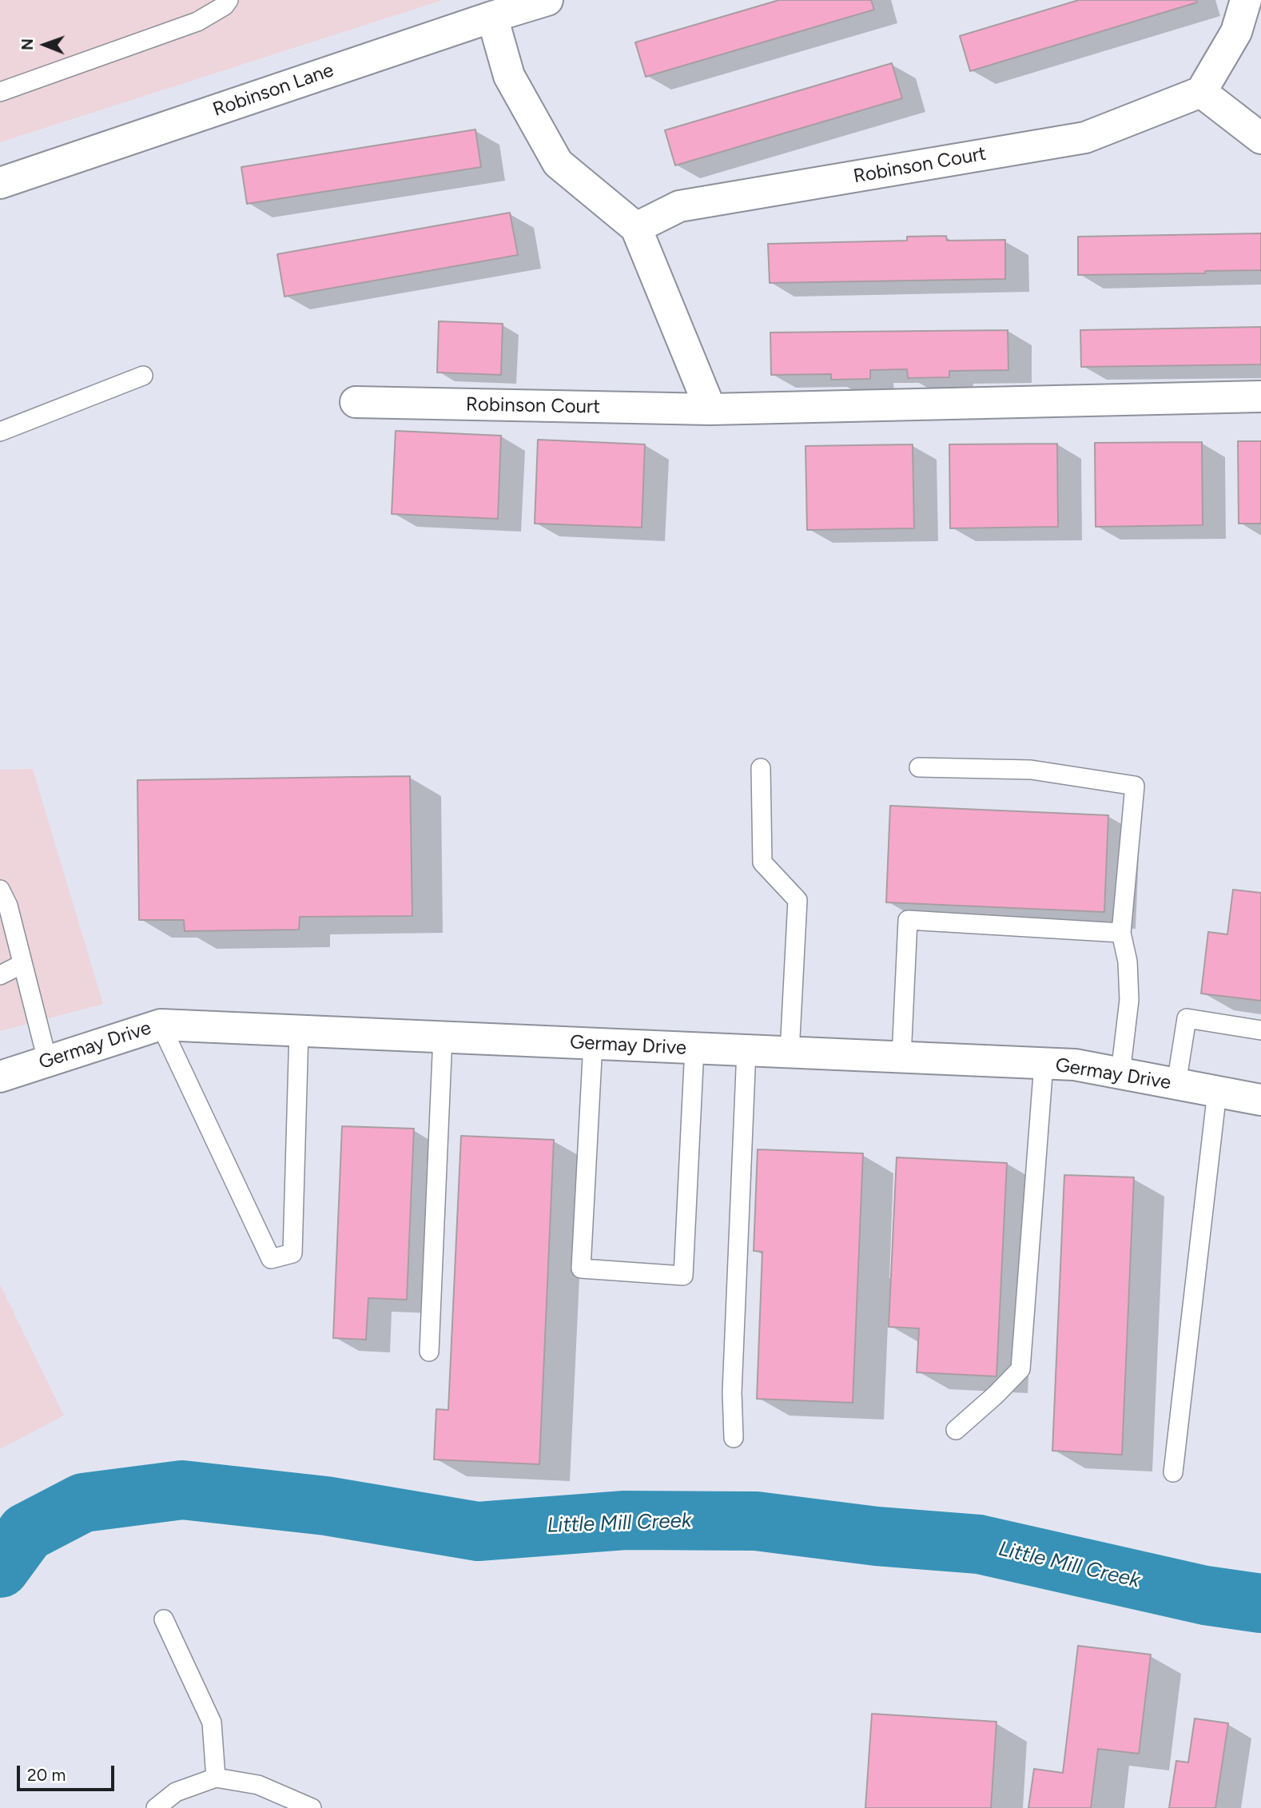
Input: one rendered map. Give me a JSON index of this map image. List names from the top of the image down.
{
  "streets": {
    "street": ["Robinson Lane", "Robinson Court", "Germay Drive"]
  },
  "water": ["Little Mill Creek"],
  "scale_bar": "20 m",
  "north": "left"
}
